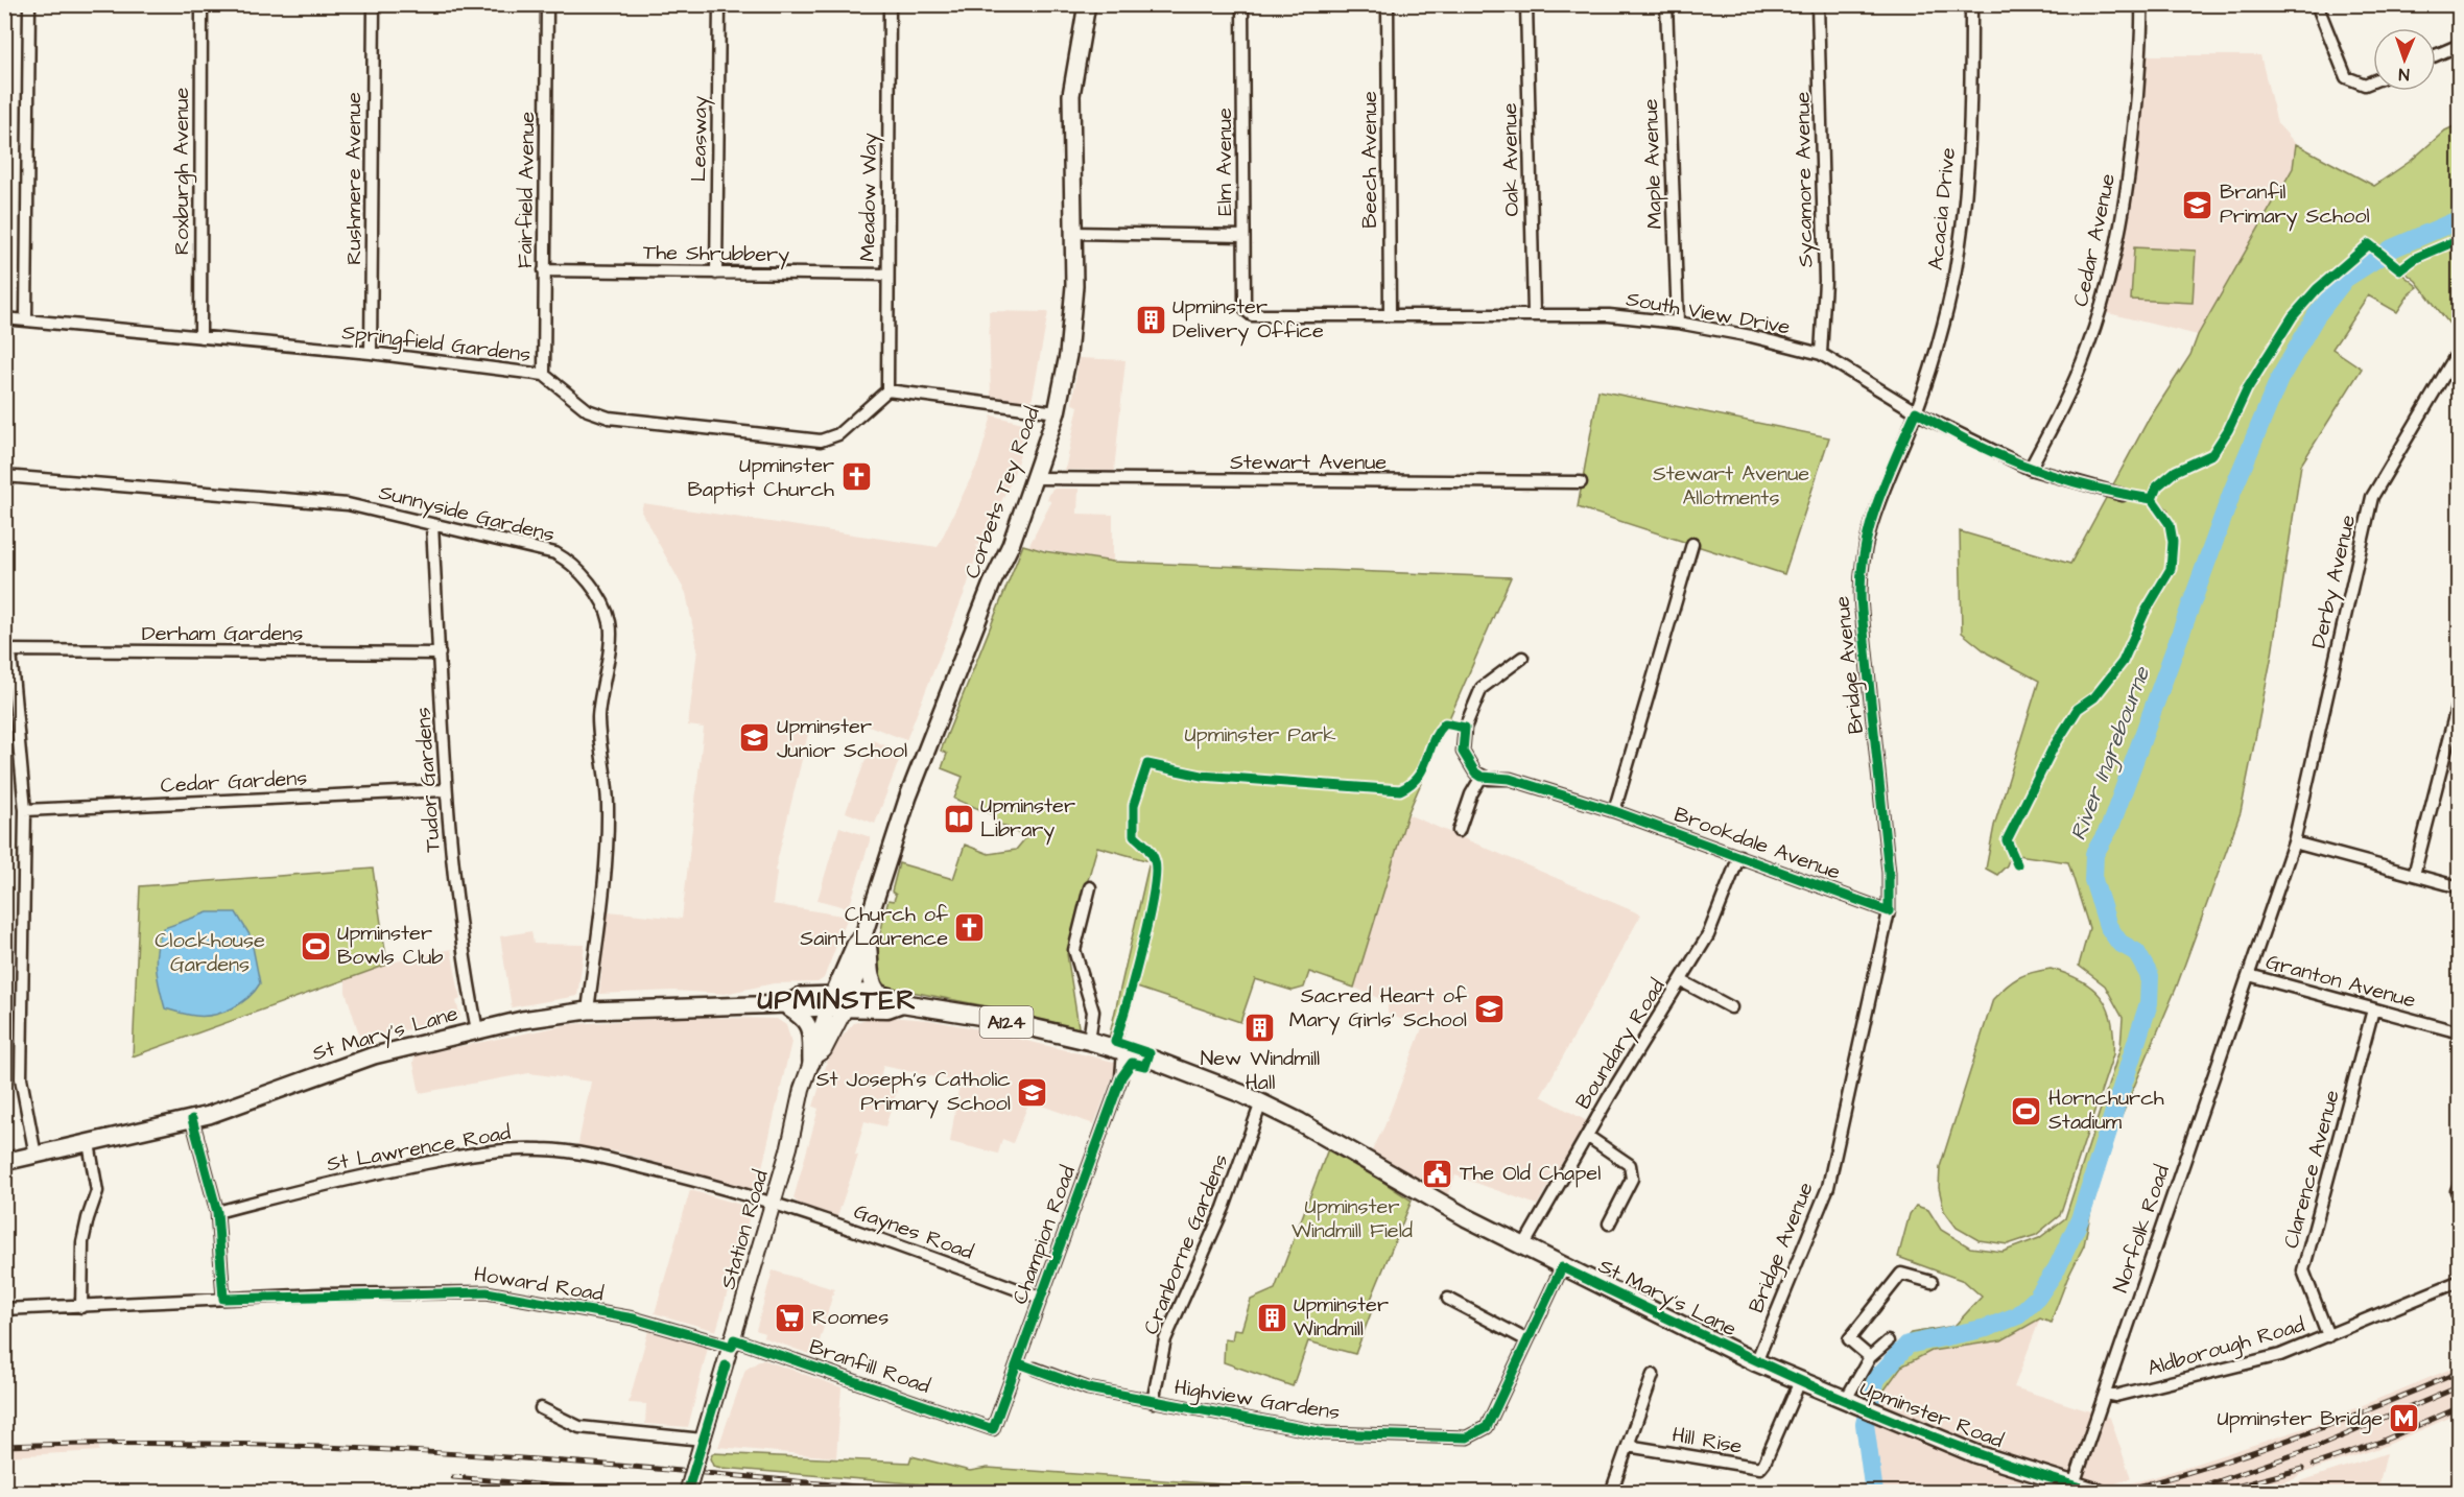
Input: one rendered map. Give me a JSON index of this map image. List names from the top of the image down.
{
  "streets": {
    "main road": [
      "Corbets Tey Road",
      "A124",
      "St Mary's Lane",
      "Upminster Road"
    ],
    "street": [
      "Leasway",
      "Beech Avenue",
      "Oak Avenue",
      "Elm Avenue",
      "Maple Avenue",
      "Roxburgh Avenue",
      "Rushmere Avenue",
      "Sycamore Avenue",
      "Fairfield Avenue",
      "Meadow Way",
      "Acacia Drive",
      "Cedar Avenue",
      "The Shrubbery",
      "South View Drive",
      "Springfield Gardens",
      "Stewart Avenue",
      "Sunnyside Gardens",
      "Derby Avenue",
      "Derham Gardens",
      "Bridge Avenue",
      "Tudor Gardens",
      "Cedar Gardens",
      "Brookdale Avenue",
      "Granton Avenue",
      "Boundary Road",
      "St Lawrence Road",
      "Clarence Avenue",
      "Norfolk Road",
      "Station Road",
      "Gaynes Road",
      "Champion Road",
      "Cranborne Gardens",
      "Howard Road",
      "Aldborough Road",
      "Branfill Road",
      "Highview Gardens",
      "Hill Rise"
    ]
  },
  "crossings": [
    ["Leasway", "The Shrubbery"],
    ["Beech Avenue", "South View Drive"],
    ["Oak Avenue", "South View Drive"],
    ["Elm Avenue", "South View Drive"],
    ["Maple Avenue", "South View Drive"],
    ["Roxburgh Avenue", "Springfield Gardens"],
    ["Rushmere Avenue", "Springfield Gardens"],
    ["Sycamore Avenue", "South View Drive"],
    ["Fairfield Avenue", "The Shrubbery"],
    ["Fairfield Avenue", "Springfield Gardens"],
    ["Meadow Way", "The Shrubbery"],
    ["Meadow Way", "Springfield Gardens"],
    ["Acacia Drive", "South View Drive"],
    ["Acacia Drive", "Bridge Avenue"],
    ["Cedar Avenue", "South View Drive"],
    ["South View Drive", "Bridge Avenue"],
    ["Stewart Avenue", "Corbets Tey Road"],
    ["Corbets Tey Road", "St Mary's Lane"],
    ["Corbets Tey Road", "Station Road"],
    ["Sunnyside Gardens", "Tudor Gardens"],
    ["Sunnyside Gardens", "St Mary's Lane"],
    ["Derby Avenue", "Norfolk Road"],
    ["Derham Gardens", "Tudor Gardens"],
    ["Bridge Avenue", "Brookdale Avenue"],
    ["Bridge Avenue", "St Mary's Lane"],
    ["Bridge Avenue", "Upminster Road"],
    ["Tudor Gardens", "Cedar Gardens"],
    ["Tudor Gardens", "St Mary's Lane"],
    ["Brookdale Avenue", "Boundary Road"],
    ["Granton Avenue", "Clarence Avenue"],
    ["Granton Avenue", "Norfolk Road"],
    ["St Mary's Lane", "Boundary Road"],
    ["St Mary's Lane", "Station Road"],
    ["St Mary's Lane", "Champion Road"],
    ["St Mary's Lane", "Cranborne Gardens"],
    ["St Mary's Lane", "Highview Gardens"],
    ["St Mary's Lane", "Upminster Road"],
    ["St Lawrence Road", "Station Road"],
    ["St Lawrence Road", "Gaynes Road"],
    ["Clarence Avenue", "Aldborough Road"],
    ["Norfolk Road", "Aldborough Road"],
    ["Norfolk Road", "Upminster Road"],
    ["Station Road", "Gaynes Road"],
    ["Station Road", "Howard Road"],
    ["Station Road", "Branfill Road"],
    ["Gaynes Road", "Champion Road"],
    ["Champion Road", "Branfill Road"],
    ["Cranborne Gardens", "Highview Gardens"],
    ["Howard Road", "Branfill Road"],
    ["Upminster Road", "Hill Rise"]
  ],
  "districts": ["UPMINSTER"],
  "water": ["River Ingrebourne"],
  "parks": [
    "Stewart Avenue Allotments",
    "Upminster Park",
    "Clockhouse Gardens",
    "Upminster Windmill Field"
  ],
  "places": {
    "school or university": [
      "Branfil Primary School",
      "Upminster Junior School",
      "Sacred Heart of Mary Girls' School",
      "St Joseph's Catholic Primary School"
    ],
    "building": ["Upminster Delivery Office", "New Windmill Hall", "Upminster Windmill"],
    "church": ["Upminster Baptist Church", "Church of Saint Laurence"],
    "library": ["Upminster Library"],
    "sports": ["Upminster Bowls Club", "Hornchurch Stadium"],
    "public building": ["The Old Chapel"],
    "supermarket": ["Roomes"],
    "metro station": ["Upminster Bridge"]
  },
  "north": "bottom"
}
